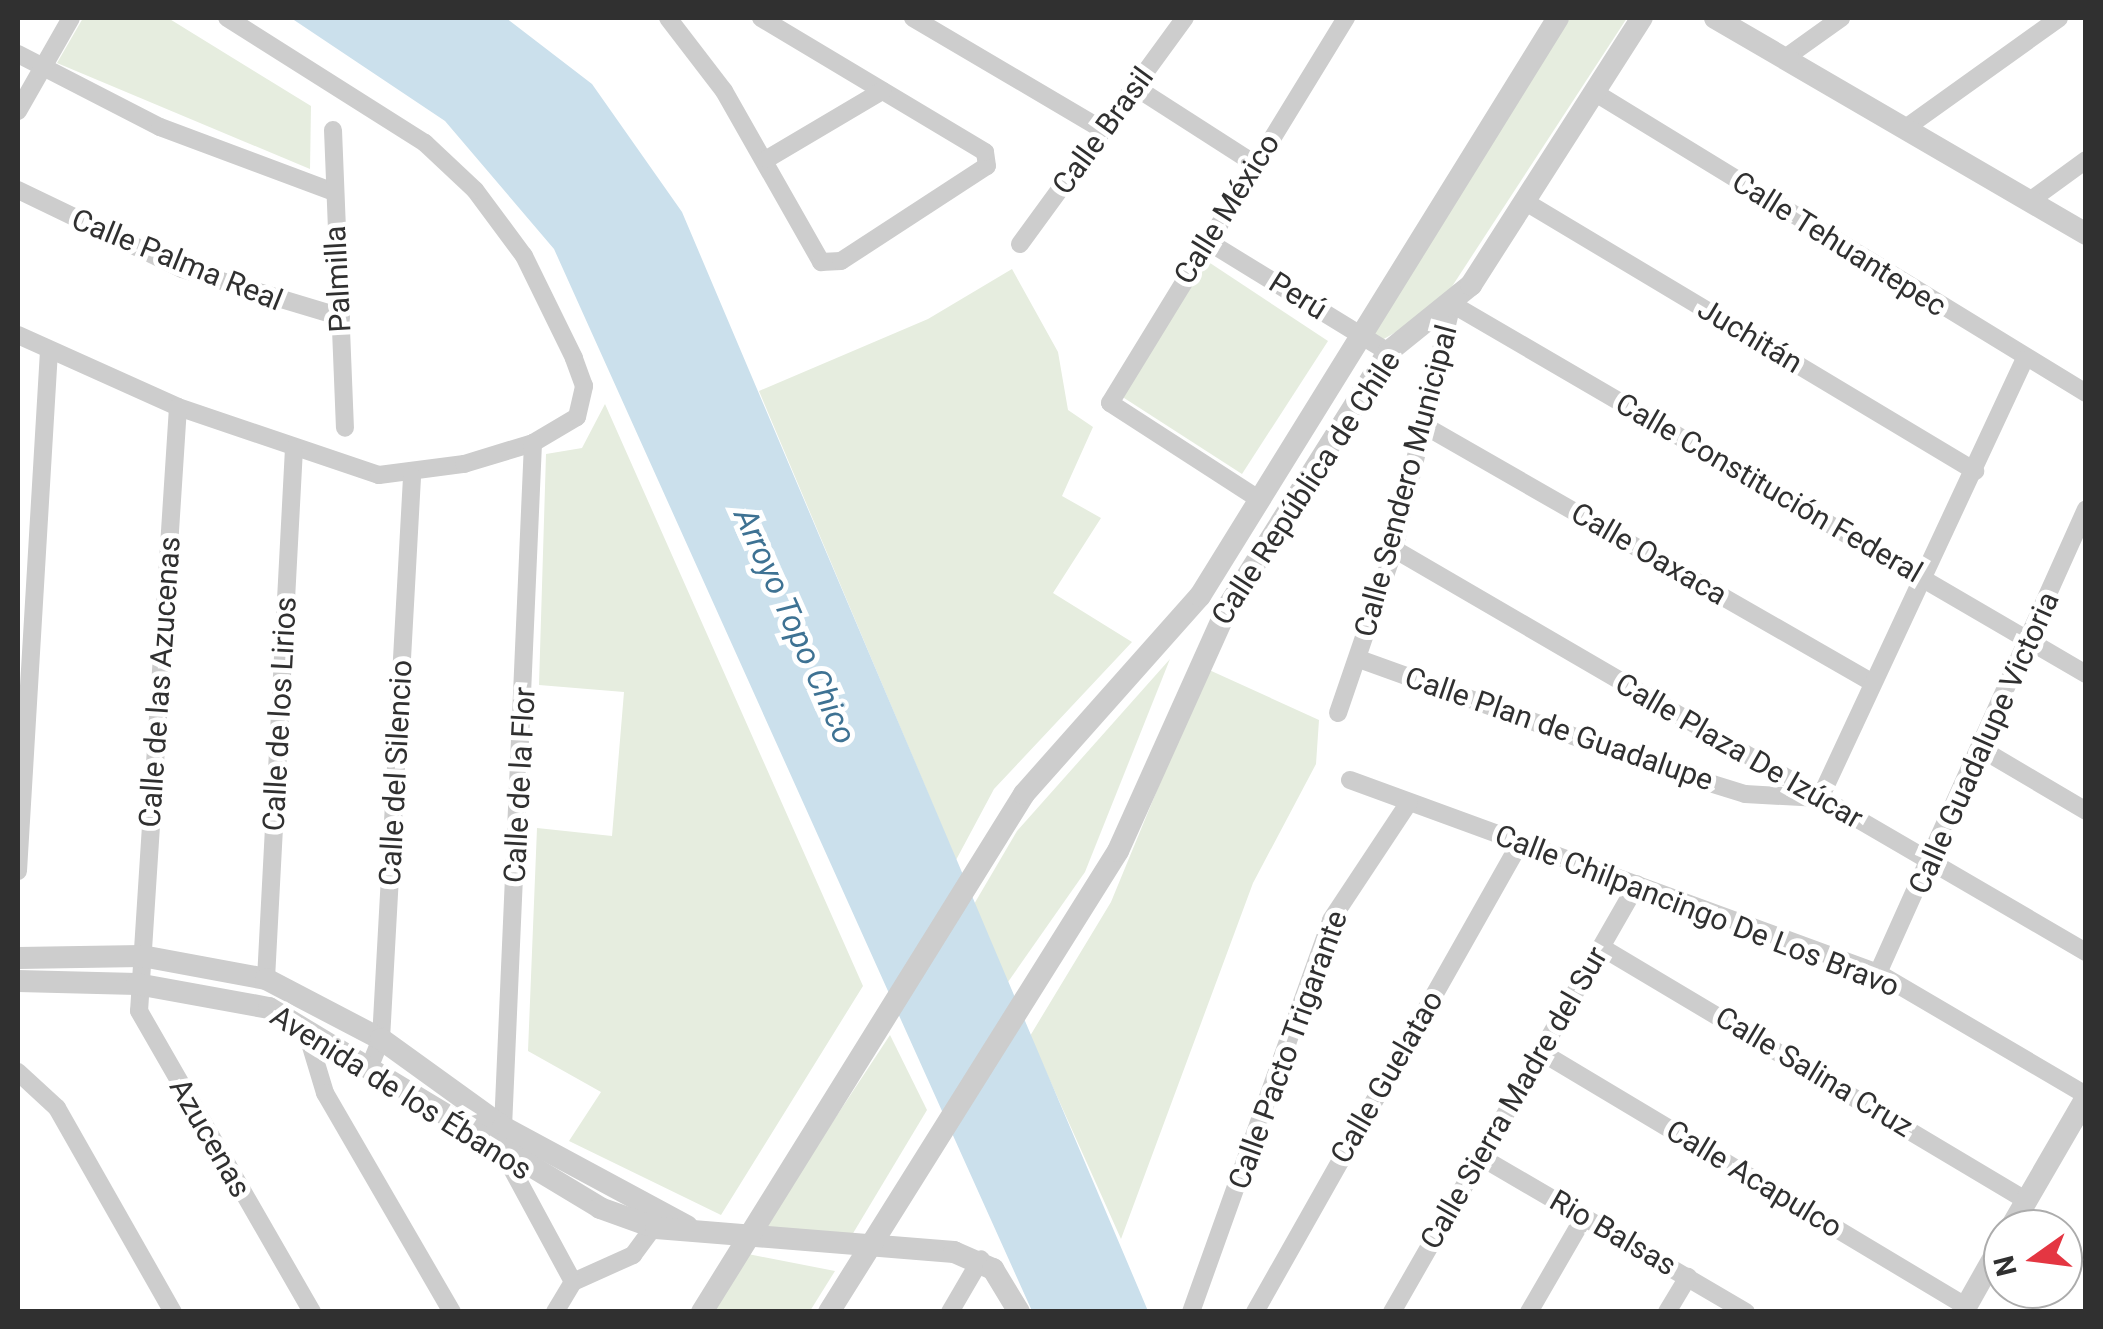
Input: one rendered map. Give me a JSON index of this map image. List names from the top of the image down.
{
  "streets": {
    "street": [
      "Calle Brasil",
      "Calle México",
      "Calle Tehuantepec",
      "Calle Palma Real",
      "Palmilla",
      "Perú",
      "Juchitán",
      "Calle Sendero Municipal",
      "Calle República de Chile",
      "Calle Constitución Federal",
      "Calle Oaxaca",
      "Calle de las Azucenas",
      "Calle de los Lirios",
      "Calle Plan de Guadalupe",
      "Calle Guadalupe Victoria",
      "Calle Plaza De Izúcar",
      "Calle del Silencio",
      "Calle de la Flor",
      "Calle Chilpancingo De Los Bravo",
      "Calle Pacto Trigarante",
      "Calle Salina Cruz",
      "Calle Guelatao",
      "Avenida de los Ébanos",
      "Calle Sierra Madre del Sur",
      "Azucenas",
      "Calle Acapulco",
      "Rio Balsas"
    ]
  },
  "crossings": [
    ["Calle México", "Perú"],
    ["Calle México", "Calle República de Chile"],
    ["Calle Tehuantepec", "Calle República de Chile"],
    ["Calle Palma Real", "Palmilla"],
    ["Perú", "Calle República de Chile"],
    ["Juchitán", "Calle República de Chile"],
    ["Calle Sendero Municipal", "Calle República de Chile"],
    ["Calle Sendero Municipal", "Calle Constitución Federal"],
    ["Calle Sendero Municipal", "Calle Oaxaca"],
    ["Calle Sendero Municipal", "Calle Plan de Guadalupe"],
    ["Calle Sendero Municipal", "Calle Plaza De Izúcar"],
    ["Calle República de Chile", "Calle Constitución Federal"],
    ["Calle Constitución Federal", "Calle Guadalupe Victoria"],
    ["Calle de las Azucenas", "Azucenas"],
    ["Calle Plan de Guadalupe", "Calle Plaza De Izúcar"],
    ["Calle Guadalupe Victoria", "Calle Plaza De Izúcar"],
    ["Calle Guadalupe Victoria", "Calle Chilpancingo De Los Bravo"],
    ["Calle del Silencio", "Avenida de los Ébanos"],
    ["Calle Chilpancingo De Los Bravo", "Calle Pacto Trigarante"],
    ["Calle Chilpancingo De Los Bravo", "Calle Guelatao"],
    ["Calle Chilpancingo De Los Bravo", "Calle Sierra Madre del Sur"],
    ["Calle Salina Cruz", "Calle Sierra Madre del Sur"],
    ["Avenida de los Ébanos", "Azucenas"],
    ["Calle Sierra Madre del Sur", "Calle Acapulco"],
    ["Calle Sierra Madre del Sur", "Rio Balsas"]
  ],
  "water": ["Arroyo Topo Chico"],
  "north": "left"
}
